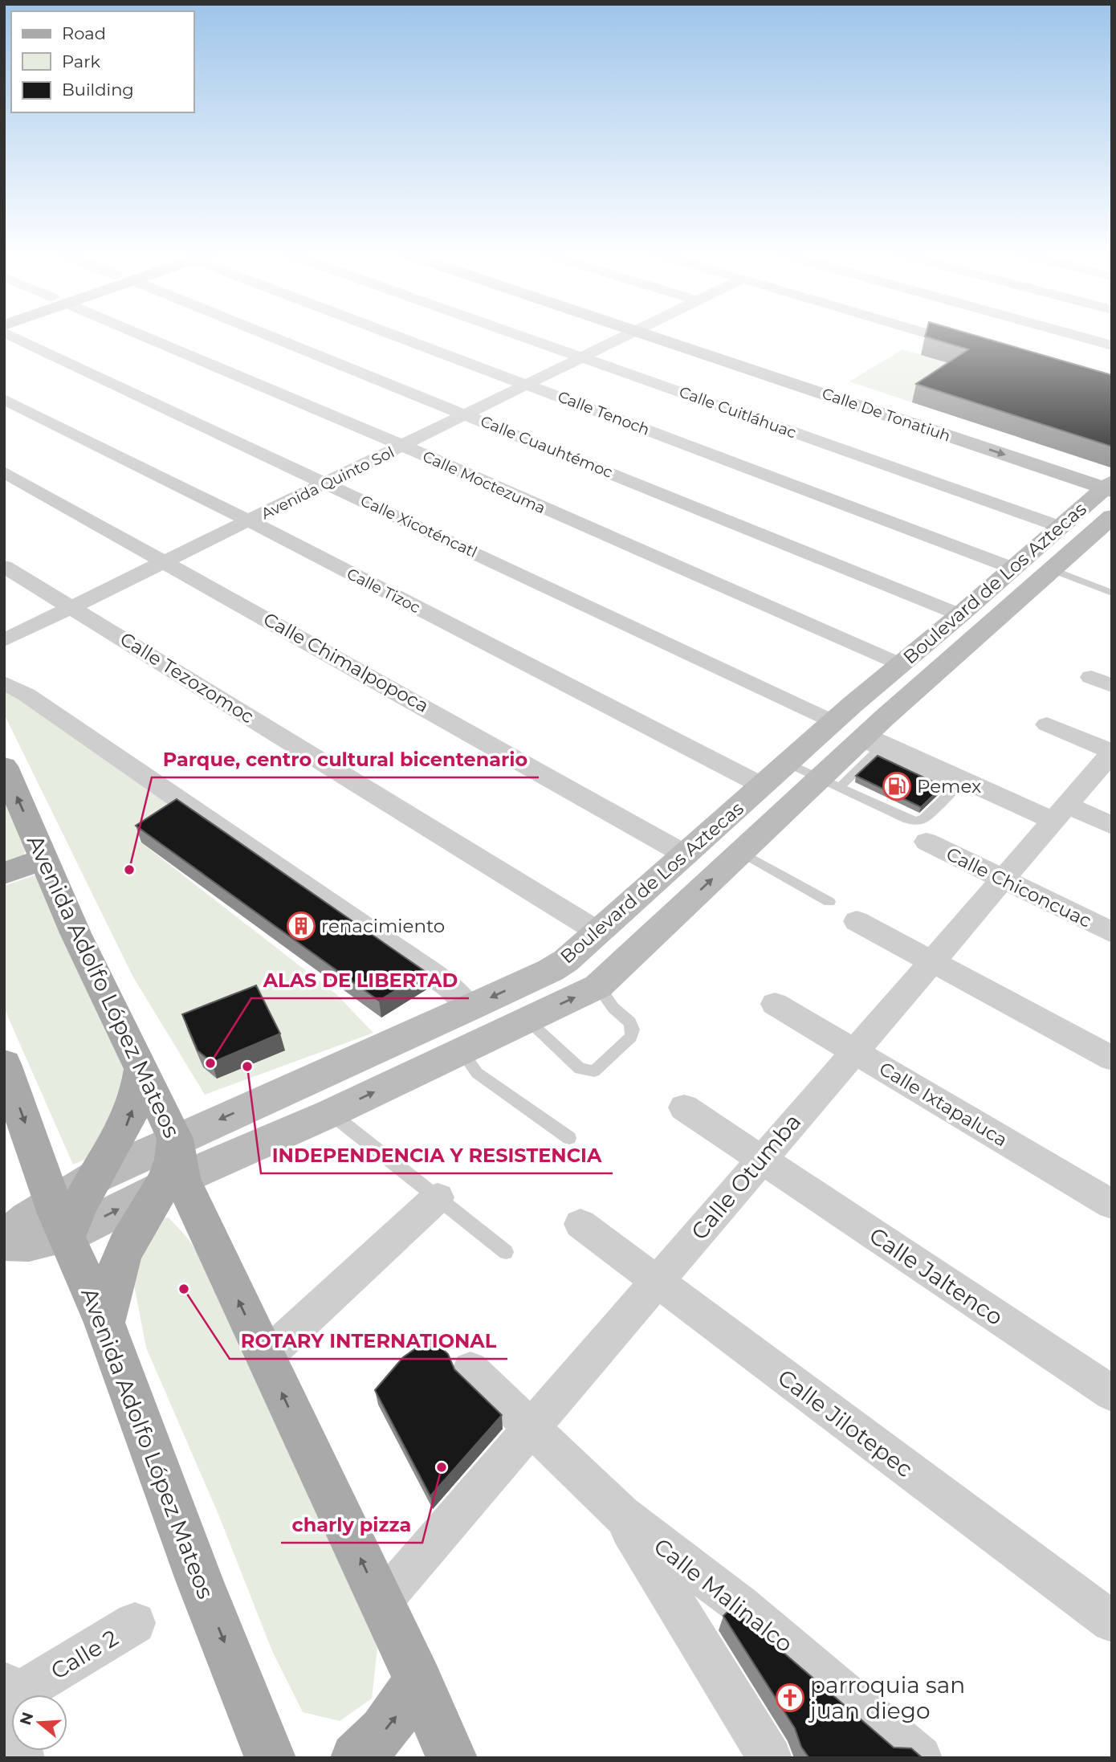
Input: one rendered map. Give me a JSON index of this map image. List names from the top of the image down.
{
  "streets": {
    "main road": ["Calle De Tonatiuh", "Boulevard de Los Aztecas", "Avenida Adolfo López Mateos"],
    "street": [
      "Calle Cuitláhuac",
      "Calle Tenoch",
      "Calle Cuauhtémoc",
      "Calle Moctezuma",
      "Avenida Quinto Sol",
      "Calle Xicoténcatl",
      "Calle Tizoc",
      "Calle Chimalpopoca",
      "Calle Tezozomoc",
      "Calle Chiconcuac",
      "Calle Ixtapaluca",
      "Calle Otumba",
      "Calle Jaltenco",
      "Calle Jilotepec",
      "Calle Malinalco",
      "Calle 2"
    ]
  },
  "crossings": [
    ["Calle Cuitláhuac", "Avenida Quinto Sol"],
    ["Calle Cuitláhuac", "Boulevard de Los Aztecas"],
    ["Calle Tenoch", "Avenida Quinto Sol"],
    ["Calle Tenoch", "Boulevard de Los Aztecas"],
    ["Calle De Tonatiuh", "Boulevard de Los Aztecas"],
    ["Calle Cuauhtémoc", "Avenida Quinto Sol"],
    ["Calle Cuauhtémoc", "Boulevard de Los Aztecas"],
    ["Calle Moctezuma", "Avenida Quinto Sol"],
    ["Calle Moctezuma", "Boulevard de Los Aztecas"],
    ["Avenida Quinto Sol", "Calle Xicoténcatl"],
    ["Avenida Quinto Sol", "Calle Tizoc"],
    ["Avenida Quinto Sol", "Calle Chimalpopoca"],
    ["Avenida Quinto Sol", "Calle Tezozomoc"],
    ["Calle Xicoténcatl", "Boulevard de Los Aztecas"],
    ["Boulevard de Los Aztecas", "Calle Tizoc"],
    ["Boulevard de Los Aztecas", "Calle Chimalpopoca"],
    ["Boulevard de Los Aztecas", "Calle Tezozomoc"],
    ["Boulevard de Los Aztecas", "Avenida Adolfo López Mateos"],
    ["Calle Chiconcuac", "Calle Otumba"],
    ["Avenida Adolfo López Mateos", "Calle Otumba"],
    ["Calle Ixtapaluca", "Calle Otumba"],
    ["Calle Otumba", "Calle Jaltenco"],
    ["Calle Otumba", "Calle Jilotepec"],
    ["Calle Otumba", "Calle Malinalco"]
  ],
  "places": {
    "fuel station": ["Pemex"],
    "other": [
      "Parque, centro cultural bicentenario",
      "ALAS DE LIBERTAD",
      "INDEPENDENCIA Y RESISTENCIA",
      "ROTARY INTERNATIONAL",
      "charly pizza"
    ],
    "building": ["renacimiento"],
    "church": ["parroquia san juan diego"]
  },
  "legend": ["Road", "Park", "Building"],
  "north": "left"
}
